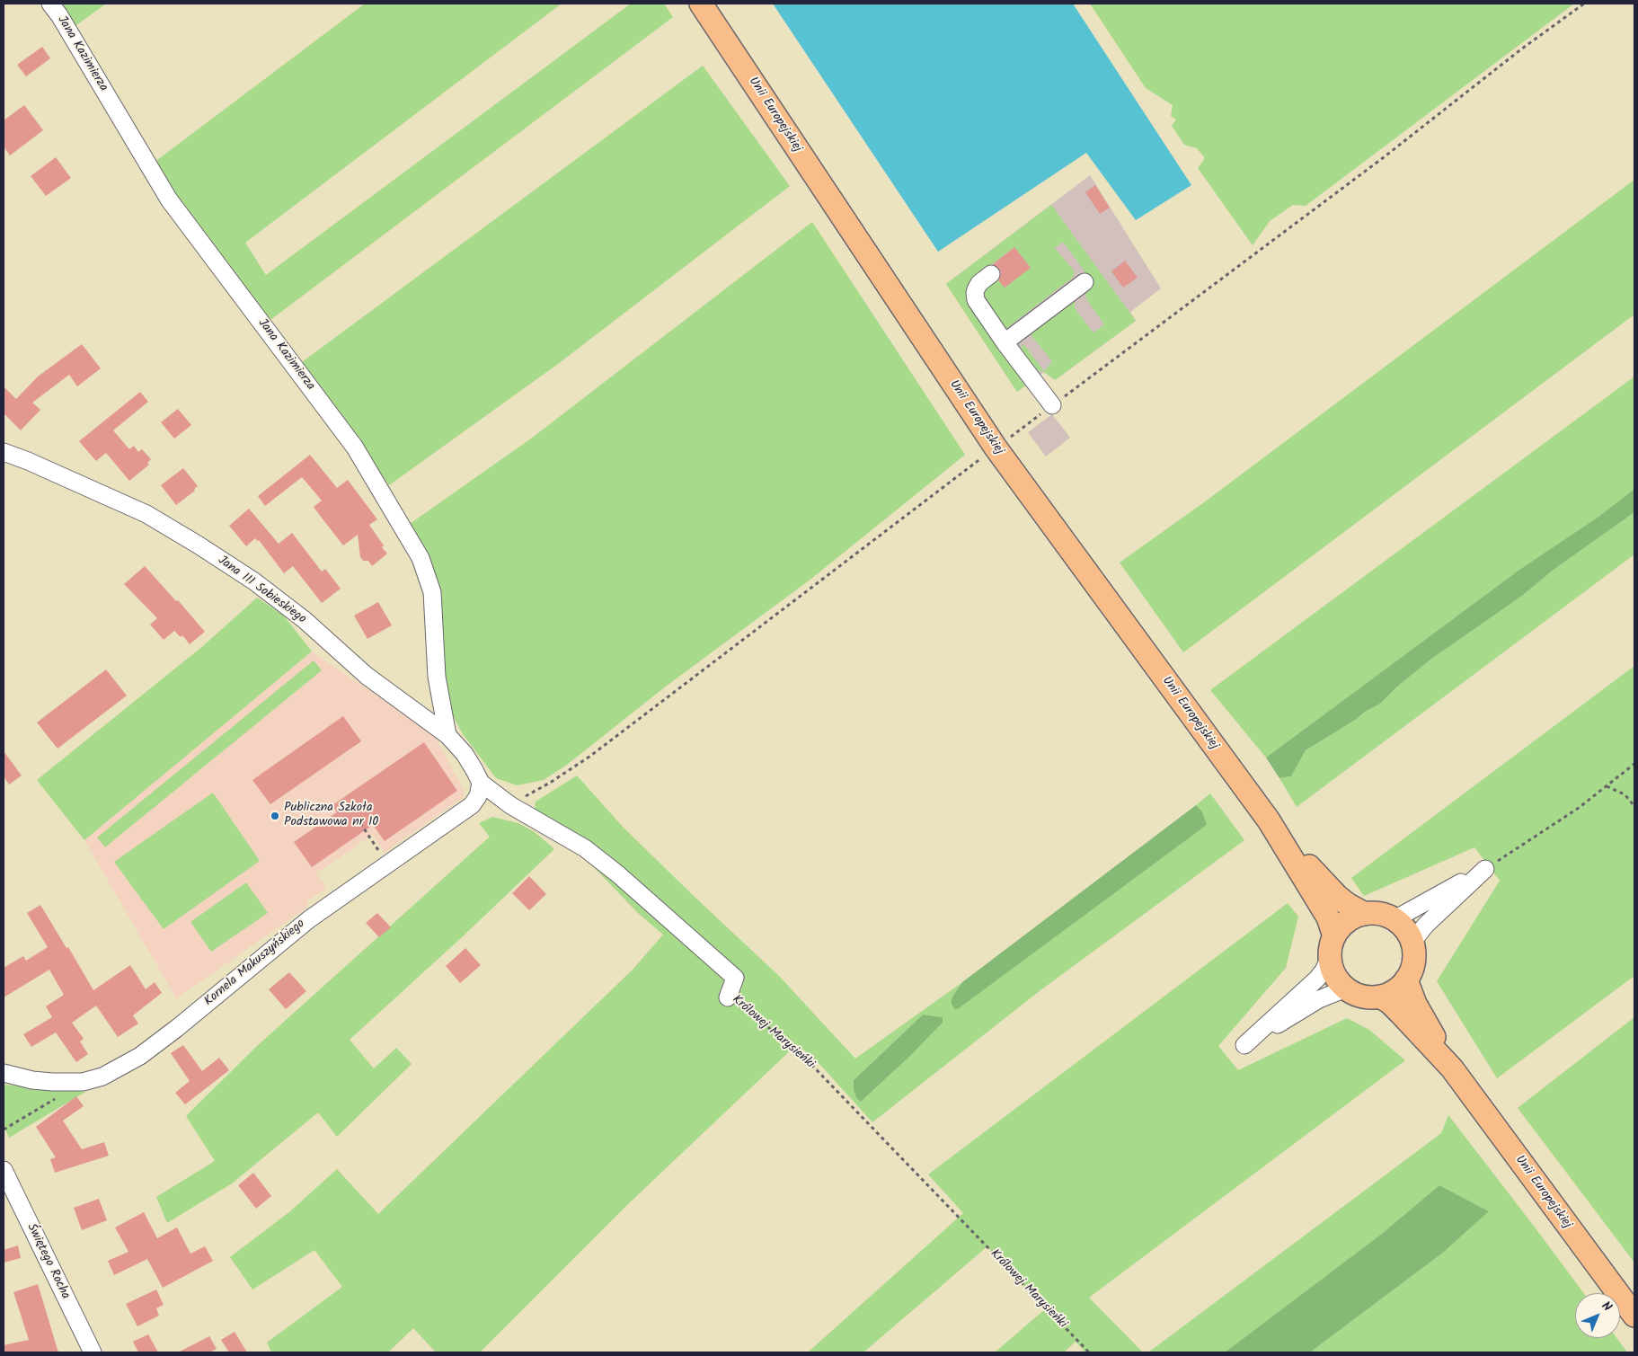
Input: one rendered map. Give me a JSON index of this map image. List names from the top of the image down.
{
  "streets": {
    "main road": ["Unii Europejskiej"],
    "street": [
      "Jana Kazimierza",
      "Jana III Sobieskiego",
      "Kornela Makuszyńskiego",
      "Królowej Marysieńki",
      "Świętego Rocha"
    ]
  },
  "crossings": [
    ["Jana Kazimierza", "Jana III Sobieskiego"],
    ["Jana III Sobieskiego", "Kornela Makuszyńskiego"],
    ["Jana III Sobieskiego", "Królowej Marysieńki"],
    ["Kornela Makuszyńskiego", "Królowej Marysieńki"]
  ],
  "places": ["Publiczna Szkoła Podstawowa nr 10"],
  "north": "top right"
}
